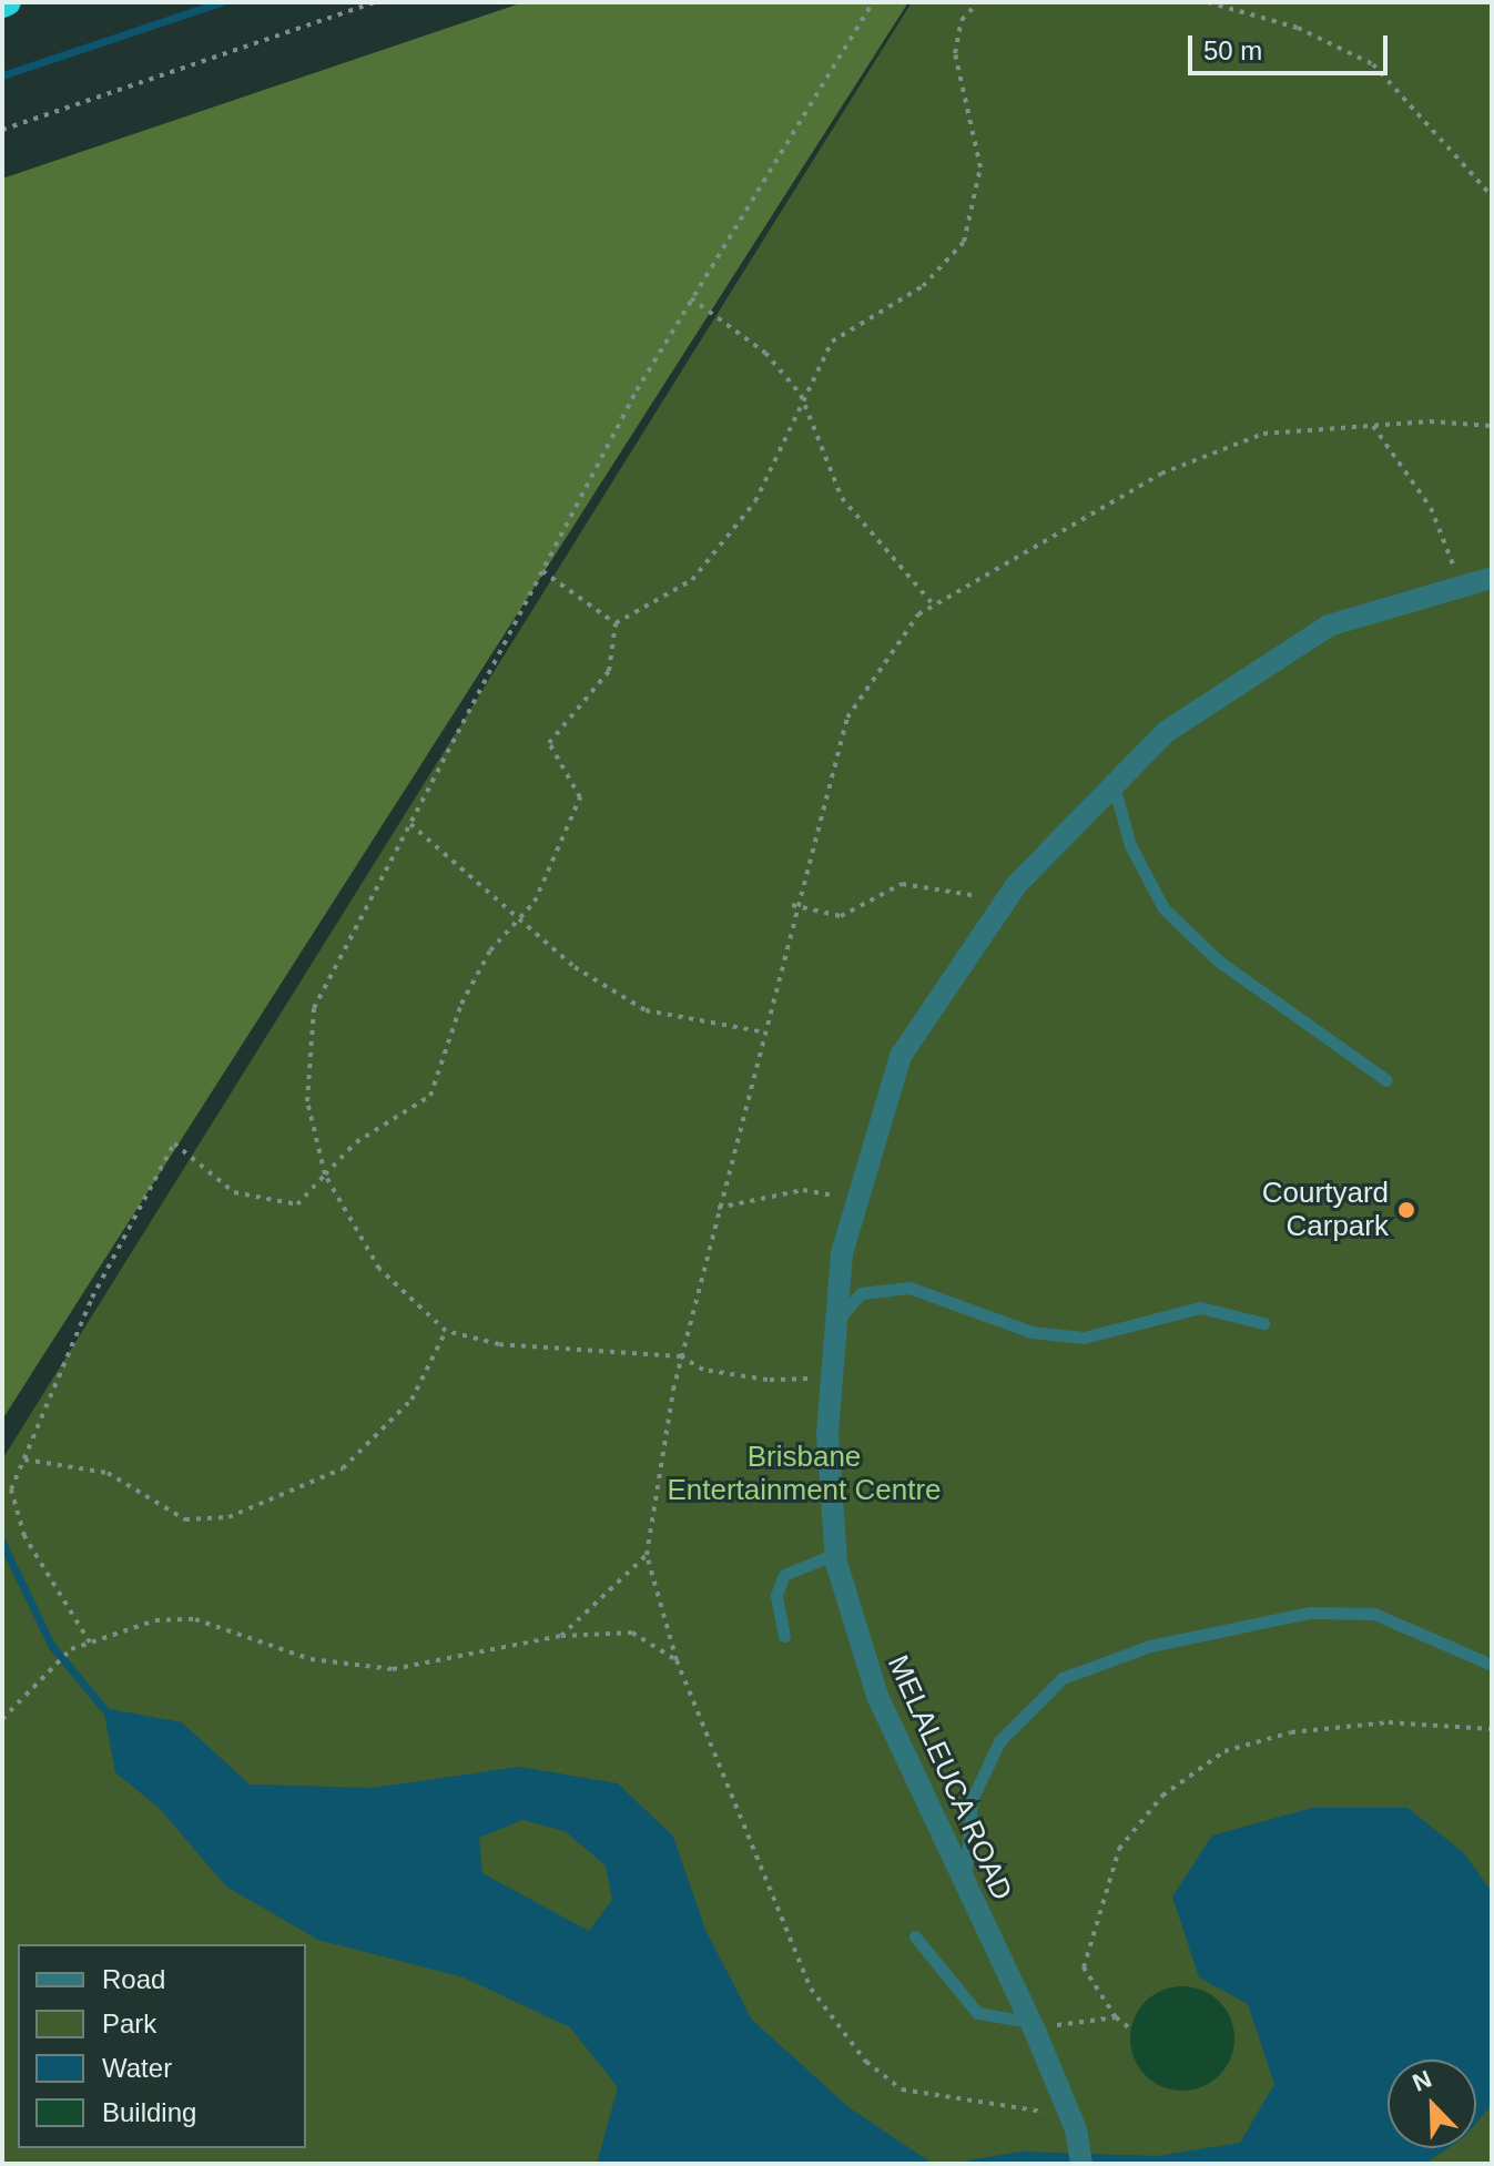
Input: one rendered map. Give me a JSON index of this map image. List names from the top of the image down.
{
  "streets": {
    "street": ["MELALEUCA ROAD"]
  },
  "parks": ["Brisbane Entertainment Centre"],
  "places": ["Courtyard Carpark"],
  "legend": [
    "Road",
    "Park",
    "Water",
    "Building"
  ],
  "scale_bar": "50 m",
  "north": "top left"
}
